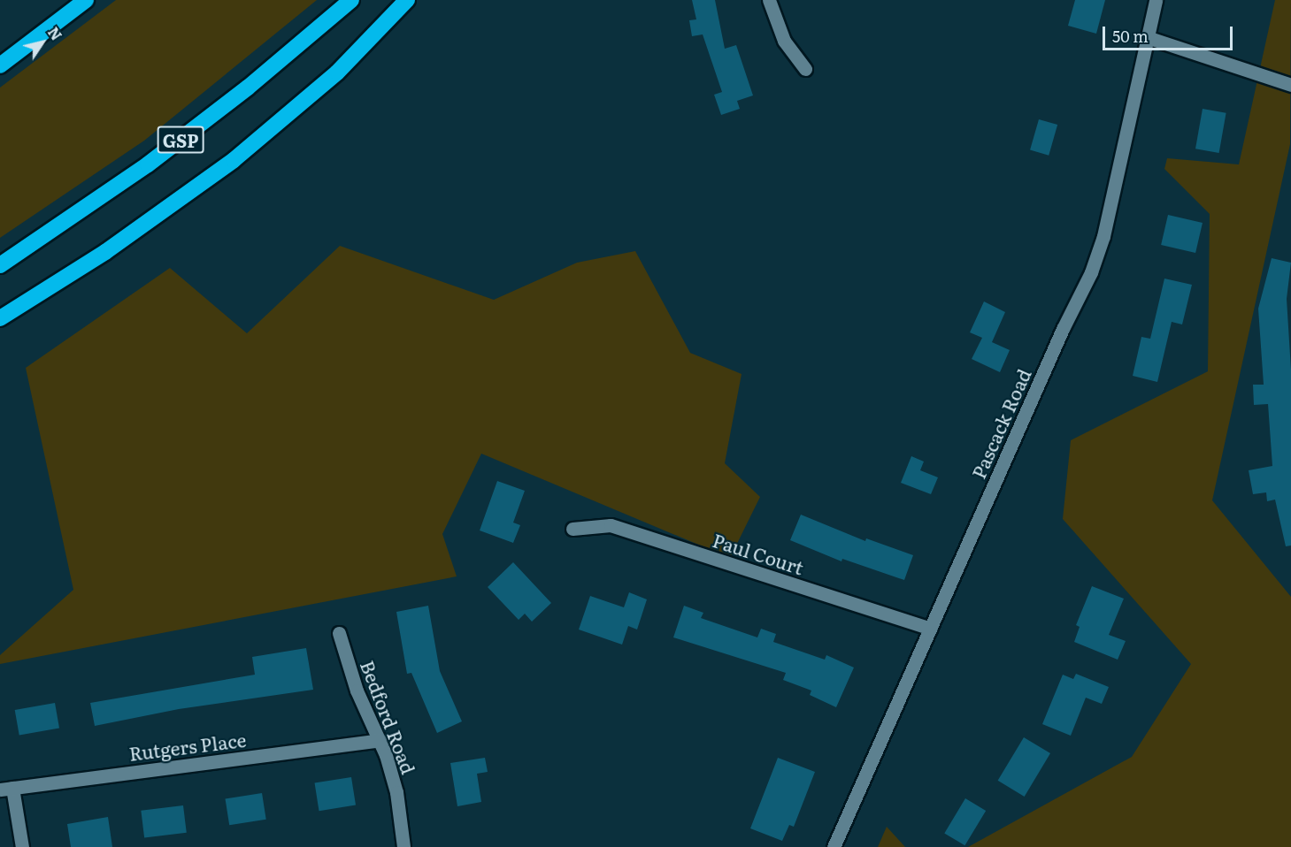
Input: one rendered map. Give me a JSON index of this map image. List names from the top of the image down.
{
  "streets": {
    "highway": ["GSP"],
    "street": [
      "Pascack Road",
      "Paul Court",
      "Bedford Road",
      "Rutgers Place"
    ]
  },
  "crossings": [
    ["Pascack Road", "Paul Court"],
    ["Bedford Road", "Rutgers Place"]
  ],
  "scale_bar": "50 m",
  "north": "top right"
}
